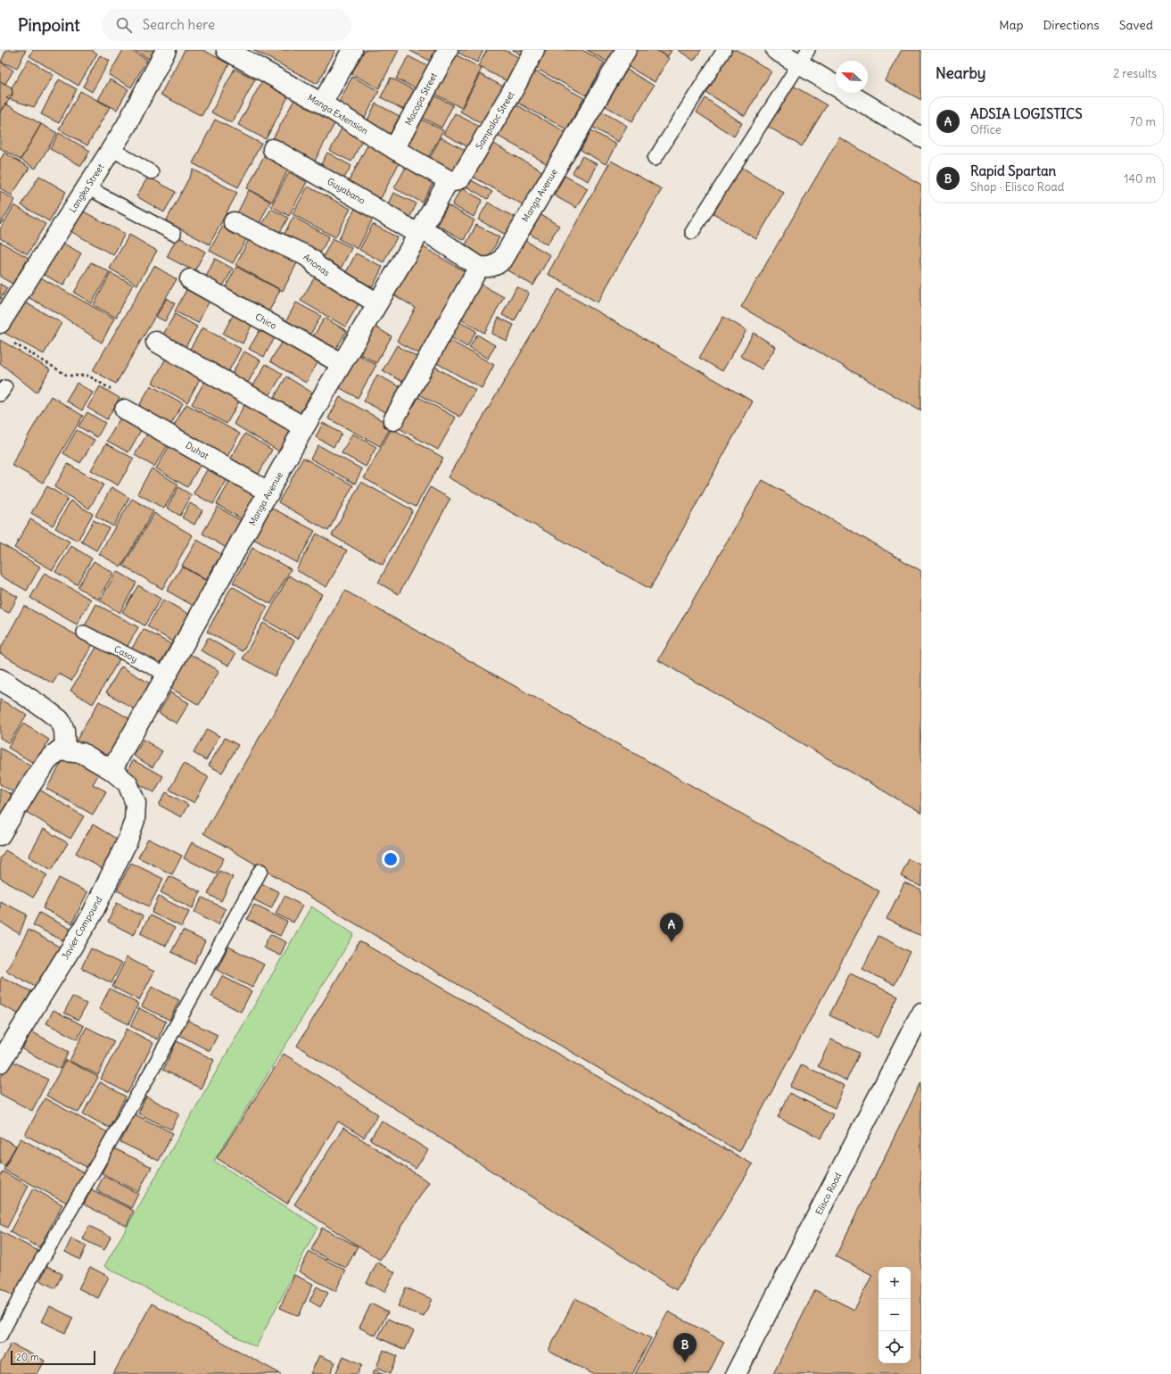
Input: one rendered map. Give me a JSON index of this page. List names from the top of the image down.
{
  "streets": {
    "street": [
      "Macopa Street",
      "Manga Extension",
      "Sampaloc Street",
      "Langka Street",
      "Guyabano",
      "Manga Avenue",
      "Anonas",
      "Chico",
      "Duhat",
      "Javier Compound",
      "Elisco Road"
    ],
    "lane": ["Casoy"]
  },
  "crossings": [
    ["Macopa Street", "Manga Extension"],
    ["Manga Extension", "Sampaloc Street"],
    ["Manga Extension", "Manga Avenue"],
    ["Sampaloc Street", "Manga Avenue"],
    ["Guyabano", "Manga Avenue"],
    ["Manga Avenue", "Anonas"],
    ["Manga Avenue", "Chico"],
    ["Manga Avenue", "Duhat"],
    ["Manga Avenue", "Casoy"],
    ["Manga Avenue", "Javier Compound"]
  ],
  "scale_bar": "20 m",
  "north": "top left",
  "page": {
    "header": "Pinpoint",
    "search": "Search here",
    "nav": ["Map", "Directions", "Saved"],
    "heading": ["Nearby", "2 results"],
    "list": [
      {
        "mark": "A",
        "name": "ADSIA LOGISTICS",
        "note": "Office",
        "value": "70 m"
      },
      {
        "mark": "B",
        "name": "Rapid Spartan",
        "note": "Shop · Elisco Road",
        "value": "140 m"
      }
    ],
    "pins": ["A", "B"],
    "map_buttons": ["+", "−"],
    "scale": "20 m"
  }
}
